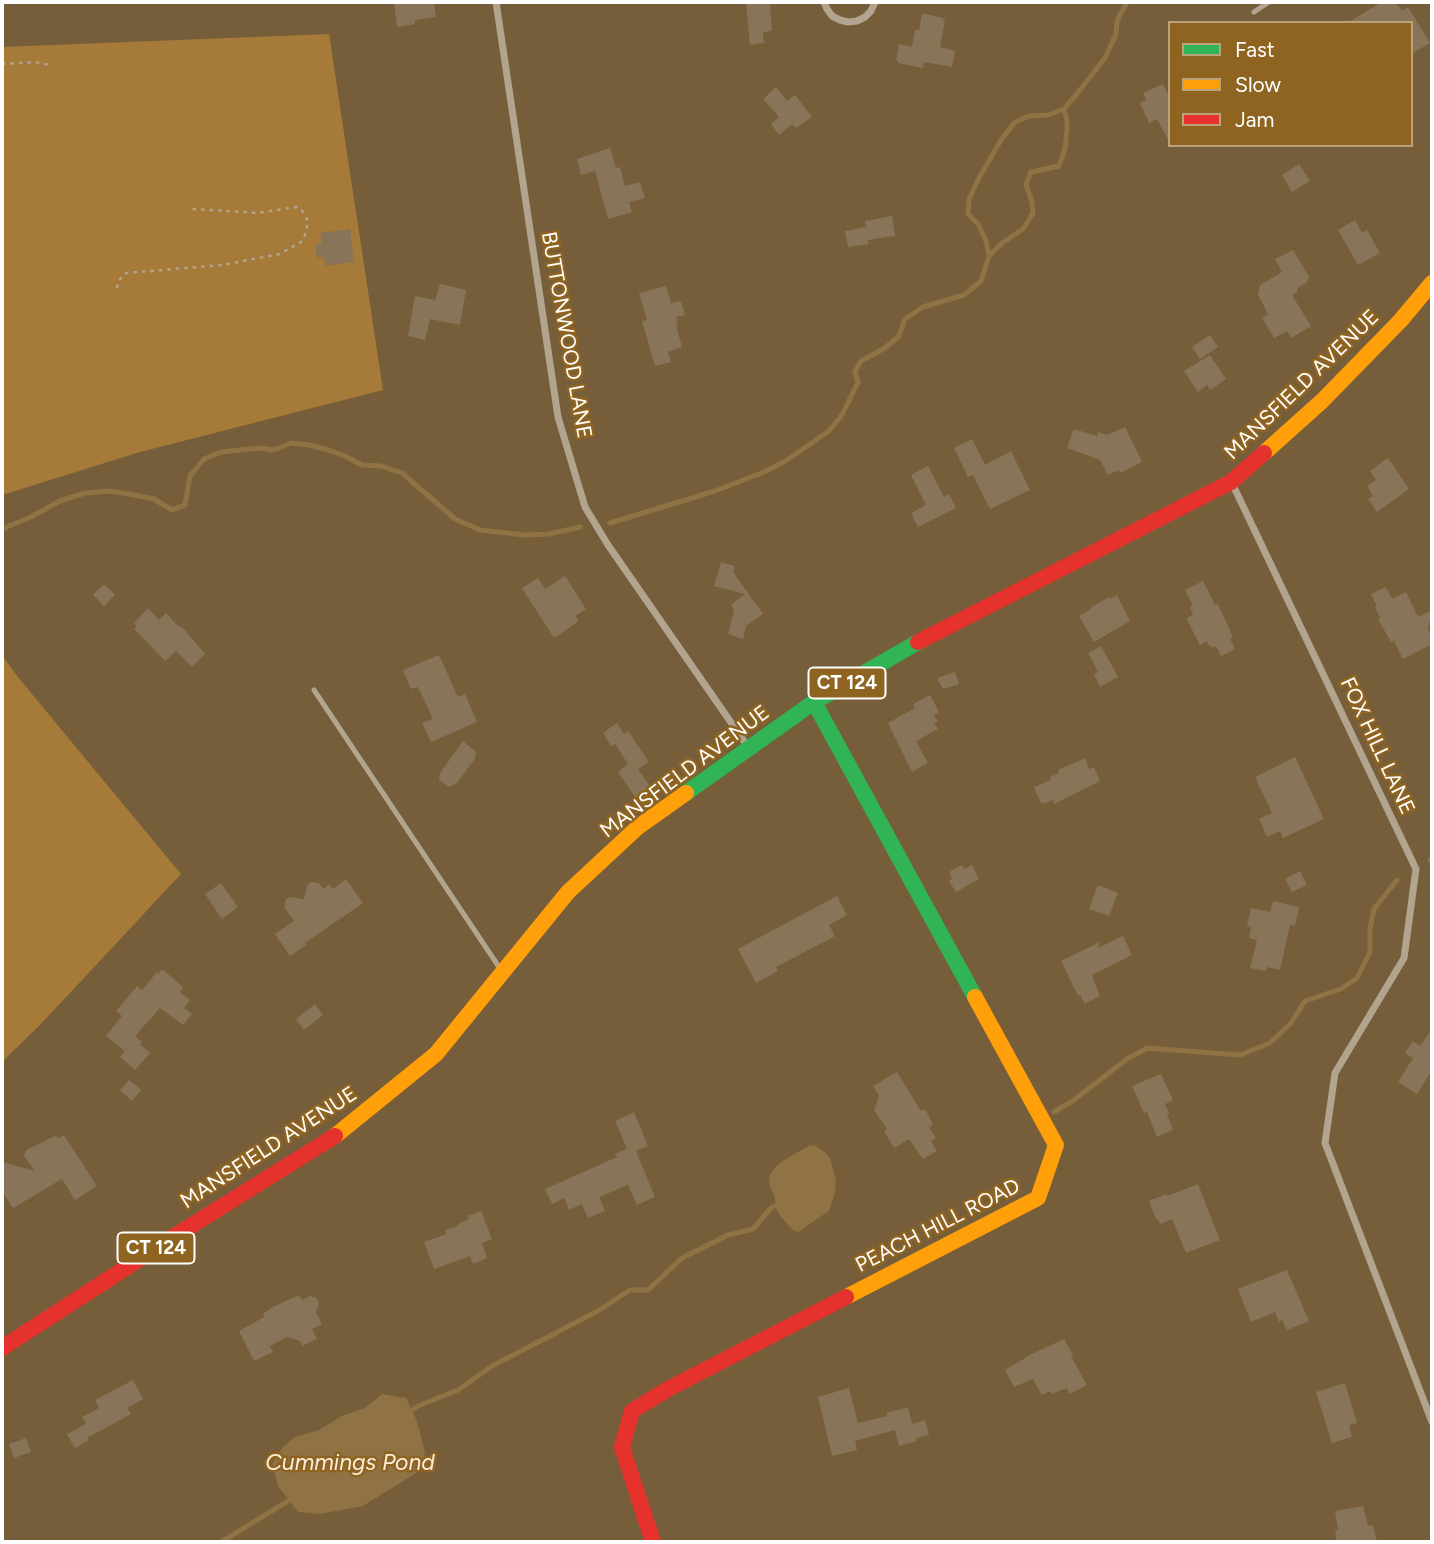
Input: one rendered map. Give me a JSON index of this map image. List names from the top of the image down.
{
  "streets": {
    "main road": ["MANSFIELD AVENUE", "CT 124", "PEACH HILL ROAD"],
    "street": ["BUTTONWOOD LANE", "FOX HILL LANE"]
  },
  "crossings": [
    ["BUTTONWOOD LANE", "MANSFIELD AVENUE"],
    ["MANSFIELD AVENUE", "FOX HILL LANE"],
    ["MANSFIELD AVENUE", "PEACH HILL ROAD"]
  ],
  "water": ["Cummings Pond"],
  "legend": ["Fast", "Slow", "Jam"]
}
